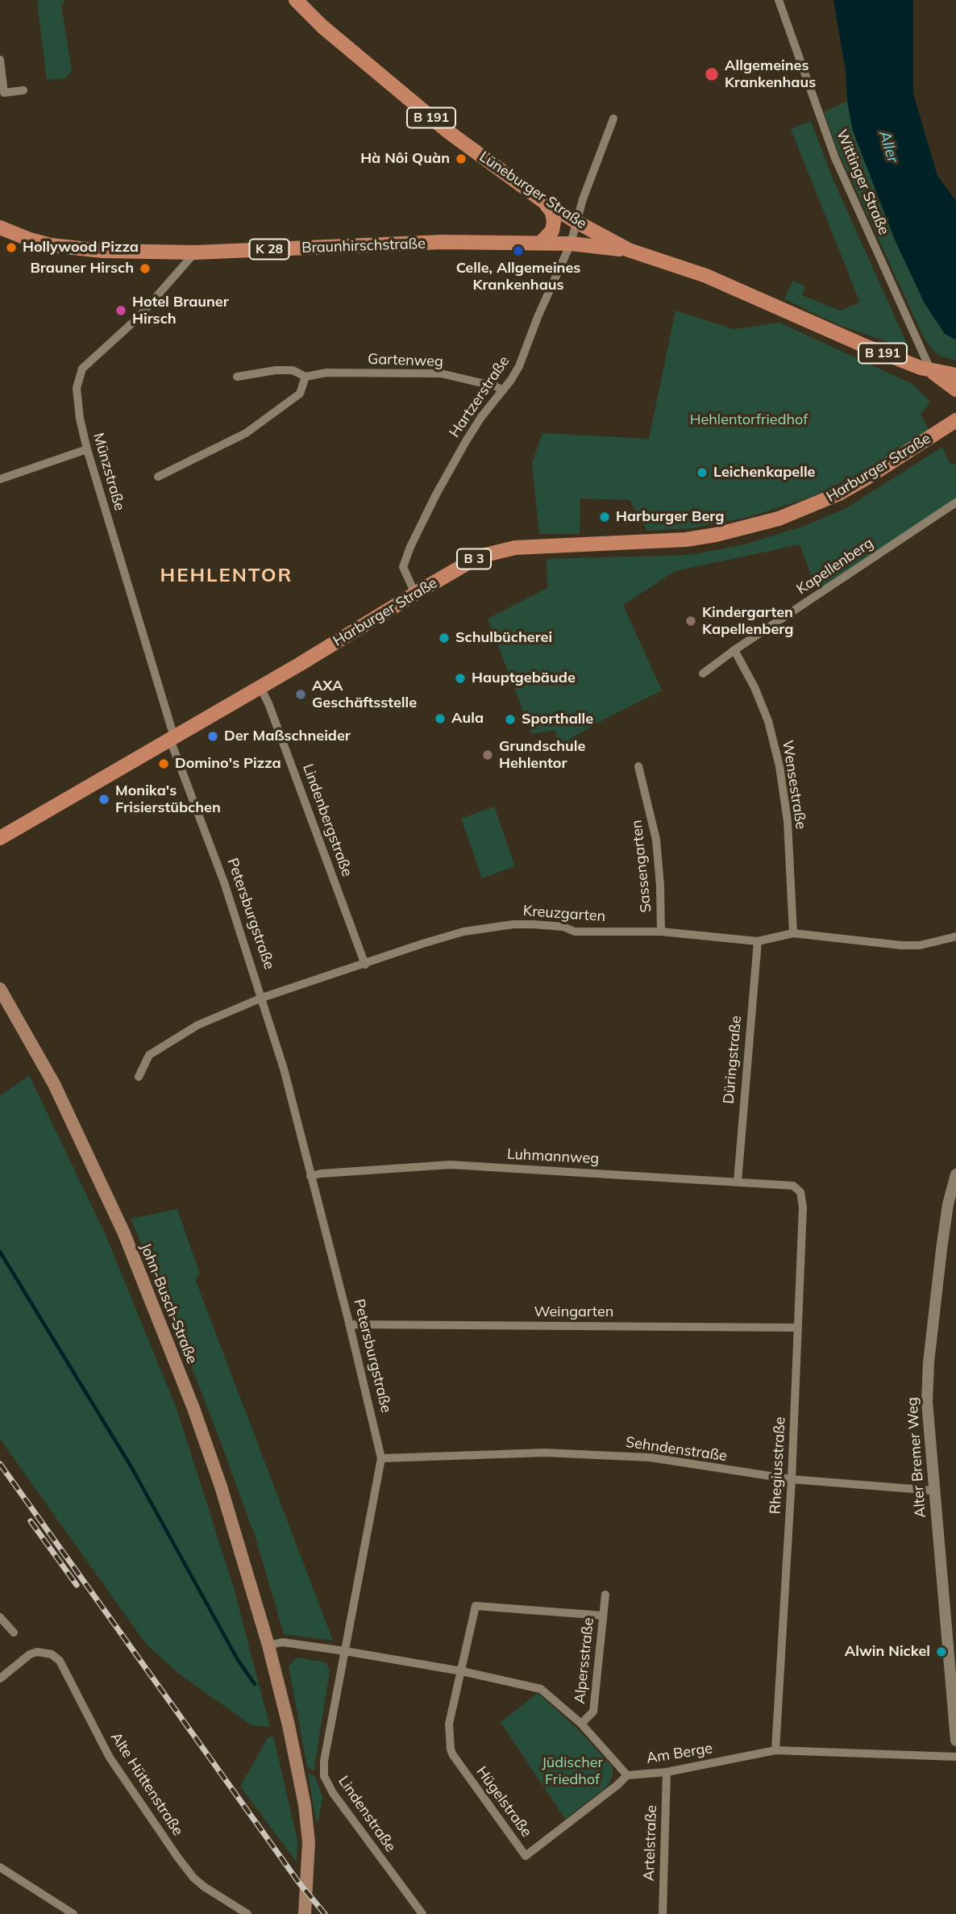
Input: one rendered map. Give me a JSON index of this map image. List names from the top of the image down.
{
  "streets": {
    "main road": [
      "B 191",
      "Lüneburger Straße",
      "Braunhirschstraße",
      "K 28",
      "Harburger Straße",
      "B 3",
      "John-Busch-Straße"
    ],
    "street": [
      "Wittinger Straße",
      "Gartenweg",
      "Hartzerstraße",
      "Münzstraße",
      "Kapellenberg",
      "Wensestraße",
      "Lindenbergstraße",
      "Sassengarten",
      "Petersburgstraße",
      "Kreuzgarten",
      "Düringstraße",
      "Luhmannweg",
      "Weingarten",
      "Sehndenstraße",
      "Alter Bremer Weg",
      "Rhegiusstraße",
      "Alpersstraße",
      "Am Berge",
      "Alte Hüttenstraße",
      "Hügelstraße",
      "Lindenstraße",
      "Artelstraße"
    ]
  },
  "crossings": [
    ["Wittinger Straße", "Lüneburger Straße"],
    ["Lüneburger Straße", "Braunhirschstraße"],
    ["Lüneburger Straße", "Hartzerstraße"],
    ["Braunhirschstraße", "Hartzerstraße"],
    ["Braunhirschstraße", "Münzstraße"],
    ["Gartenweg", "Hartzerstraße"],
    ["Hartzerstraße", "Harburger Straße"],
    ["Harburger Straße", "Münzstraße"],
    ["Harburger Straße", "Lindenbergstraße"],
    ["Harburger Straße", "Petersburgstraße"],
    ["Münzstraße", "Petersburgstraße"],
    ["Kapellenberg", "Wensestraße"],
    ["Wensestraße", "Kreuzgarten"],
    ["Lindenbergstraße", "Kreuzgarten"],
    ["Sassengarten", "Kreuzgarten"],
    ["Petersburgstraße", "Kreuzgarten"],
    ["Petersburgstraße", "Luhmannweg"],
    ["Petersburgstraße", "Weingarten"],
    ["Petersburgstraße", "Sehndenstraße"],
    ["Petersburgstraße", "Lindenstraße"],
    ["Kreuzgarten", "Düringstraße"],
    ["Düringstraße", "Luhmannweg"],
    ["Luhmannweg", "Rhegiusstraße"],
    ["Weingarten", "Rhegiusstraße"],
    ["Sehndenstraße", "Alter Bremer Weg"],
    ["Sehndenstraße", "Rhegiusstraße"],
    ["Rhegiusstraße", "Am Berge"],
    ["Am Berge", "Hügelstraße"],
    ["Am Berge", "Artelstraße"]
  ],
  "districts": ["HEHLENTOR"],
  "water": ["Aller"],
  "parks": ["Hehlentorfriedhof", "Jüdischer Friedhof"],
  "places": [
    "Allgemeines Krankenhaus",
    "Hà Nôi Quàn",
    "Hollywood Pizza",
    "Celle, Allgemeines Krankenhaus",
    "Brauner Hirsch",
    "Hotel Brauner Hirsch",
    "Leichenkapelle",
    "Harburger Berg",
    "Kindergarten Kapellenberg",
    "Schulbücherei",
    "Hauptgebäude",
    "AXA Geschäftsstelle",
    "Aula",
    "Sporthalle",
    "Der Maßschneider",
    "Grundschule Hehlentor",
    "Domino's Pizza",
    "Monika's Frisierstübchen",
    "Alwin Nickel"
  ]
}
